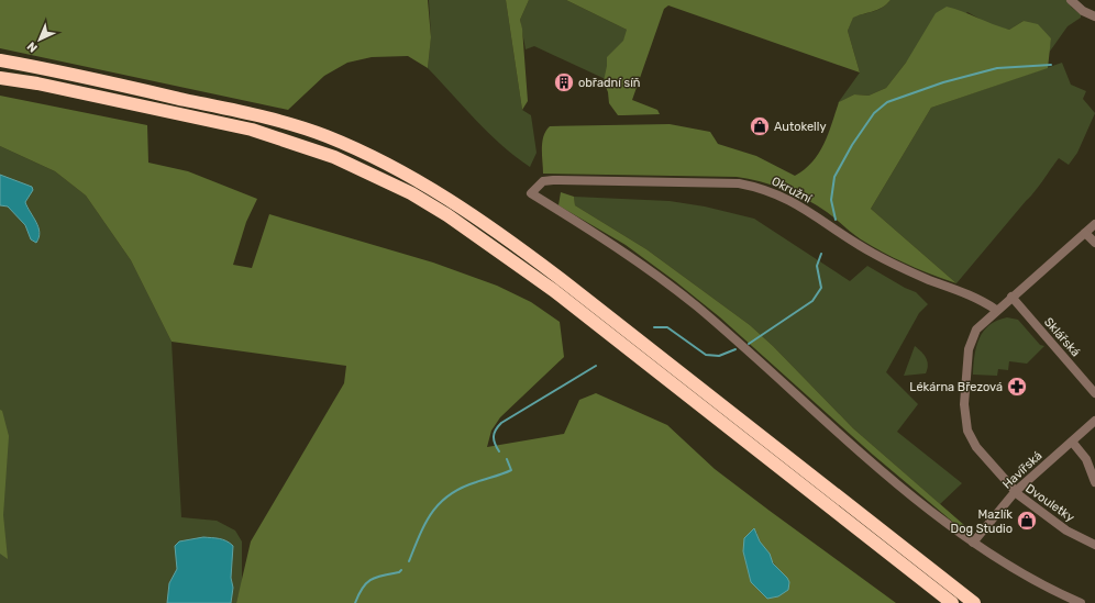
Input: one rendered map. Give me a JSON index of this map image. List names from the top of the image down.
{
  "streets": {
    "street": [
      "Okružní",
      "Sklářská",
      "Havířská",
      "Dvouletky"
    ]
  },
  "crossings": [
    ["Okružní", "Havířská"],
    ["Havířská", "Dvouletky"]
  ],
  "places": {
    "building": ["obřadní síň"],
    "shop": ["Autokelly", "Mazlík Dog Studio"],
    "pharmacy": ["Lékárna Březová"]
  },
  "north": "bottom left"
}
